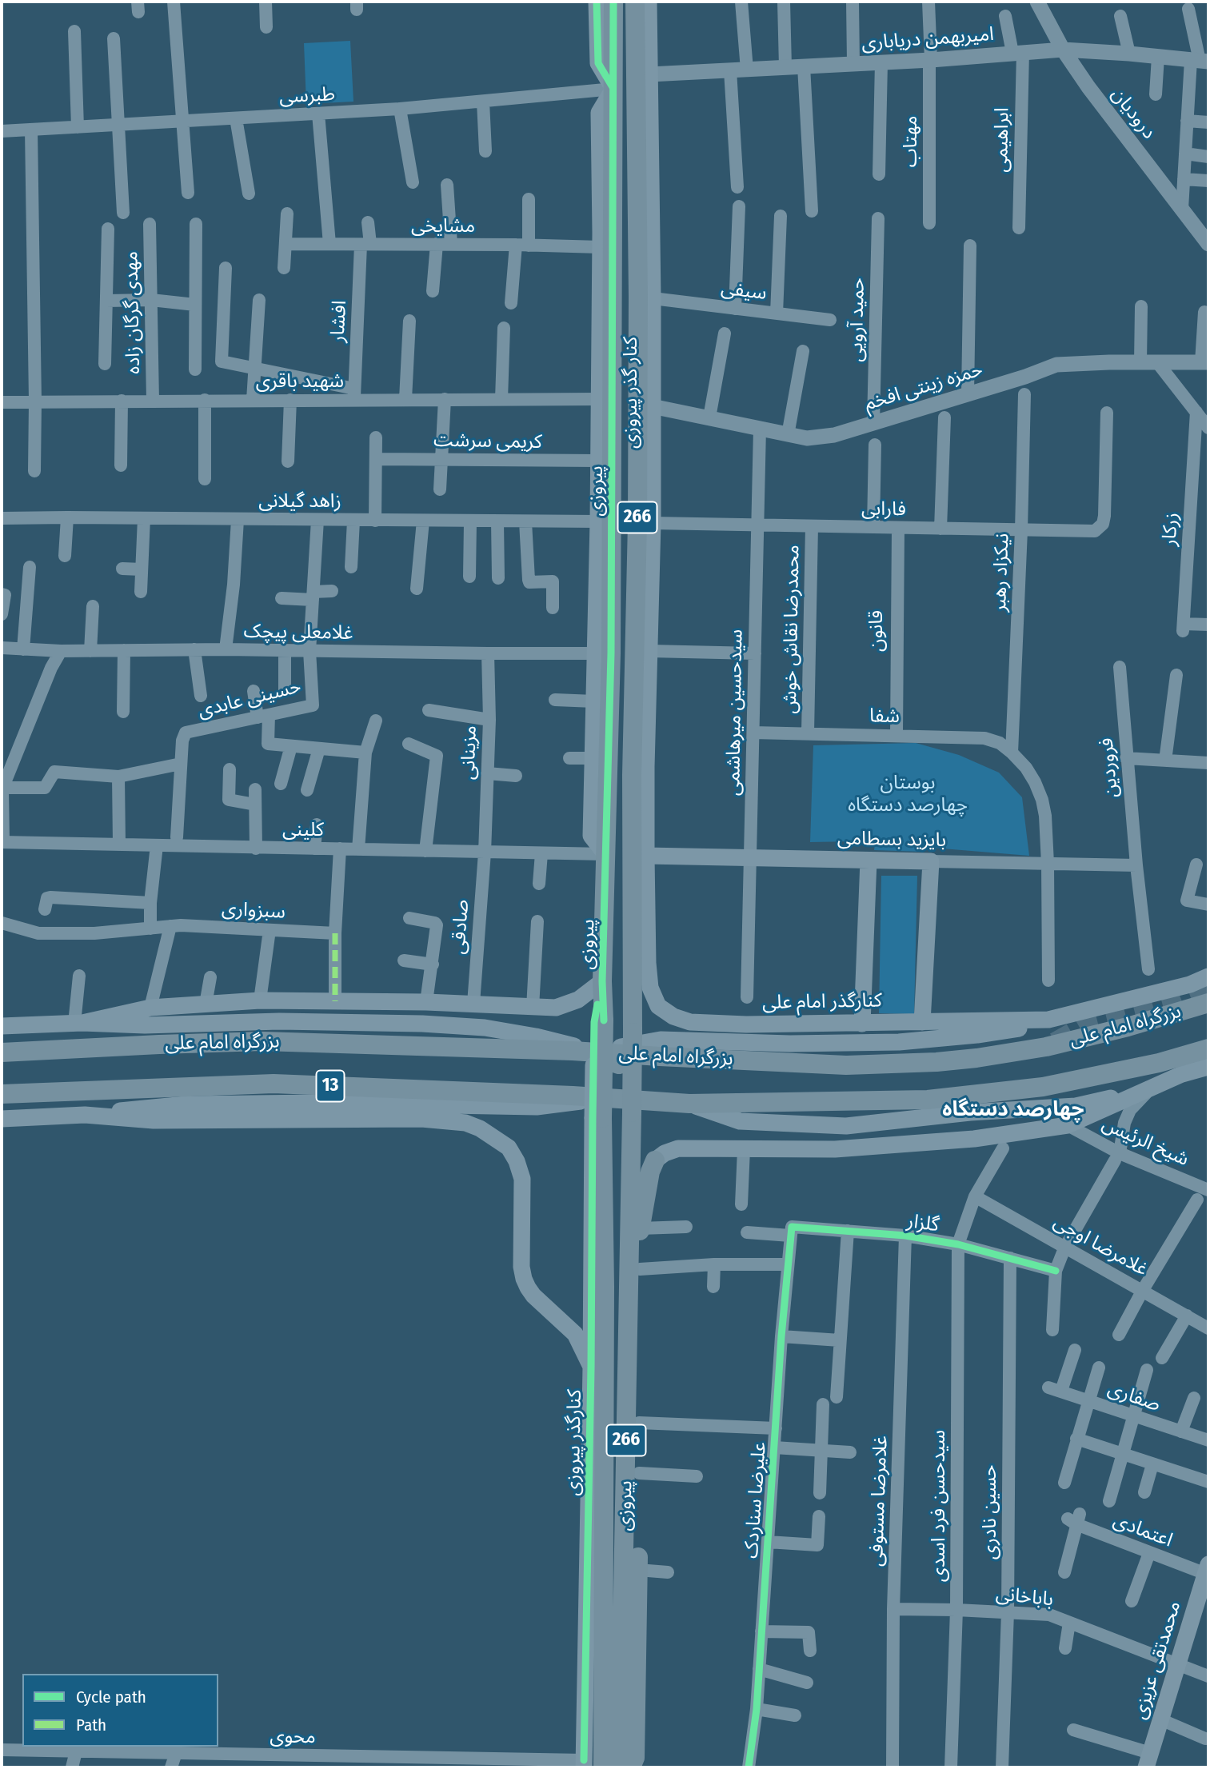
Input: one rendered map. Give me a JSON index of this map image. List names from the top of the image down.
{
  "streets": {
    "highway": ["بزرگراه امام علی", "13"],
    "main road": [
      "کنار گذر پیروزی",
      "پیروزی",
      "266",
      "بایزید بسطامی",
      "کنارگذر امام علی",
      "کنارگذر پیروزی",
      "محمدتقی عزیزی"
    ],
    "street": [
      "امیربهمن دریاباری",
      "طبرسی",
      "درودیان",
      "ابراهیمی",
      "مهتاب",
      "مشایخی",
      "سیفی",
      "مهدی گرگان زاده",
      "حمید آرویی",
      "افشار",
      "شهید باقری",
      "حمزه زینتی افخم",
      "کریمی سرشت",
      "زاهد گیلانی",
      "فارابی",
      "زرکار",
      "نیکزاد رهبر",
      "محمدرضا نقاش خوش",
      "قانون",
      "غلامعلی پیچک",
      "حسینی عابدی",
      "سیدحسین میرهاشمی",
      "شفا",
      "مزینانی",
      "فروردین",
      "کلینی",
      "سبزواری",
      "صادقی",
      "شیخ الرئیس",
      "گلزار",
      "غلامرضا اوجی",
      "صفاری",
      "علیرضا سناردک",
      "غلامرضا مستوفی",
      "سیدحسن فرد اسدی",
      "حسین نادری",
      "اعتمادی",
      "باباخانی",
      "محوی"
    ]
  },
  "crossings": [
    ["امیربهمن دریاباری", "درودیان"],
    ["امیربهمن دریاباری", "ابراهیمی"],
    ["امیربهمن دریاباری", "مهتاب"],
    ["امیربهمن دریاباری", "کنار گذر پیروزی"],
    ["طبرسی", "پیروزی"],
    ["مشایخی", "افشار"],
    ["مشایخی", "پیروزی"],
    ["سیفی", "کنار گذر پیروزی"],
    ["مهدی گرگان زاده", "شهید باقری"],
    ["حمید آرویی", "حمزه زینتی افخم"],
    ["افشار", "شهید باقری"],
    ["شهید باقری", "پیروزی"],
    ["حمزه زینتی افخم", "کنار گذر پیروزی"],
    ["حمزه زینتی افخم", "سیدحسین میرهاشمی"],
    ["کنار گذر پیروزی", "پیروزی"],
    ["کنار گذر پیروزی", "فارابی"],
    ["کنار گذر پیروزی", "کنارگذر امام علی"],
    ["کریمی سرشت", "پیروزی"],
    ["پیروزی", "زاهد گیلانی"],
    ["پیروزی", "266"],
    ["پیروزی", "غلامعلی پیچک"],
    ["پیروزی", "کلینی"],
    ["پیروزی", "کنارگذر امام علی"],
    ["پیروزی", "بزرگراه امام علی"],
    ["پیروزی", "کنارگذر پیروزی"],
    ["فارابی", "نیکزاد رهبر"],
    ["فارابی", "محمدرضا نقاش خوش"],
    ["فارابی", "قانون"],
    ["فارابی", "سیدحسین میرهاشمی"],
    ["نیکزاد رهبر", "شفا"],
    ["محمدرضا نقاش خوش", "شفا"],
    ["قانون", "شفا"],
    ["غلامعلی پیچک", "حسینی عابدی"],
    ["غلامعلی پیچک", "مزینانی"],
    ["سیدحسین میرهاشمی", "شفا"],
    ["سیدحسین میرهاشمی", "بایزید بسطامی"],
    ["مزینانی", "کلینی"],
    ["مزینانی", "صادقی"],
    ["فروردین", "بایزید بسطامی"],
    ["کلینی", "صادقی"],
    ["بایزید بسطامی", "کنارگذر امام علی"],
    ["گلزار", "علیرضا سناردک"],
    ["گلزار", "غلامرضا مستوفی"],
    ["گلزار", "سیدحسن فرد اسدی"],
    ["گلزار", "حسین نادری"],
    ["غلامرضا اوجی", "سیدحسن فرد اسدی"],
    ["کنارگذر پیروزی", "محوی"],
    ["غلامرضا مستوفی", "باباخانی"],
    ["سیدحسن فرد اسدی", "باباخانی"],
    ["حسین نادری", "باباخانی"],
    ["اعتمادی", "محمدتقی عزیزی"],
    ["باباخانی", "محمدتقی عزیزی"]
  ],
  "districts": ["چهارصد دستگاه"],
  "parks": ["بوستان چهارصد دستگاه"],
  "legend": ["Cycle path", "Path"]
}
